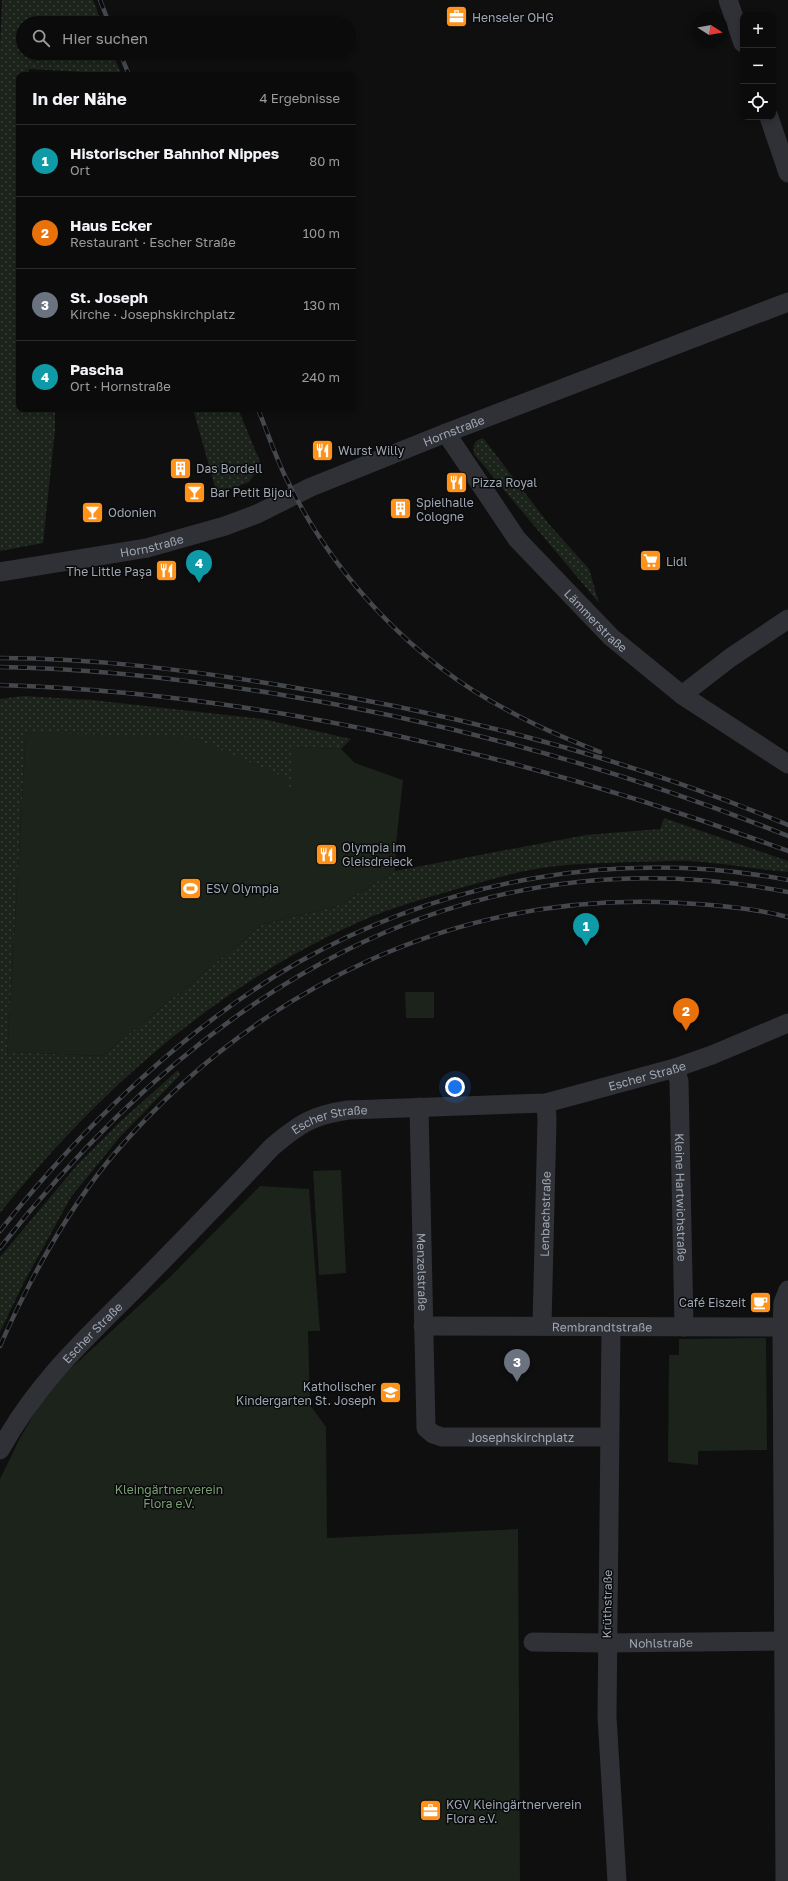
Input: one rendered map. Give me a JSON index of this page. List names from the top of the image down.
{
  "streets": {
    "street": [
      "Hornstraße",
      "Lämmerstraße",
      "Escher Straße",
      "Kleine Hartwichstraße",
      "Lenbachstraße",
      "Menzelstraße",
      "Rembrandtstraße",
      "Josephskirchplatz",
      "Krüthstraße",
      "Nohlstraße"
    ]
  },
  "crossings": [
    ["Hornstraße", "Lämmerstraße"],
    ["Escher Straße", "Kleine Hartwichstraße"],
    ["Escher Straße", "Lenbachstraße"],
    ["Escher Straße", "Menzelstraße"],
    ["Kleine Hartwichstraße", "Rembrandtstraße"],
    ["Lenbachstraße", "Rembrandtstraße"],
    ["Menzelstraße", "Rembrandtstraße"],
    ["Menzelstraße", "Josephskirchplatz"],
    ["Rembrandtstraße", "Krüthstraße"],
    ["Josephskirchplatz", "Krüthstraße"],
    ["Krüthstraße", "Nohlstraße"]
  ],
  "parks": ["Kleingärtnerverein Flora e.V."],
  "places": {
    "office": ["Henseler OHG", "KGV Kleingärtnerverein Flora e.V."],
    "restaurant": [
      "Wurst Willy",
      "Pizza Royal",
      "The Little Paşa",
      "Olympia im Gleisdreieck"
    ],
    "building": ["Das Bordell", "Spielhalle Cologne"],
    "bar": ["Bar Petit Bijou", "Odonien"],
    "supermarket": ["Lidl"],
    "sports": ["ESV Olympia"],
    "cafe": ["Café Eiszeit"],
    "school or university": ["Katholischer Kindergarten St. Joseph"]
  },
  "north": "right",
  "page": {
    "map_buttons": ["+", "−"],
    "search": "Hier suchen",
    "heading": ["In der Nähe", "4 Ergebnisse"],
    "list": [
      {
        "mark": "1",
        "name": "Historischer Bahnhof Nippes",
        "note": "Ort",
        "value": "80 m"
      },
      {
        "mark": "2",
        "name": "Haus Ecker",
        "note": "Restaurant · Escher Straße",
        "value": "100 m"
      },
      {
        "mark": "3",
        "name": "St. Joseph",
        "note": "Kirche · Josephskirchplatz",
        "value": "130 m"
      },
      {
        "mark": "4",
        "name": "Pascha",
        "note": "Ort · Hornstraße",
        "value": "240 m"
      }
    ],
    "pins": [
      "4",
      "1",
      "2",
      "3"
    ]
  }
}
